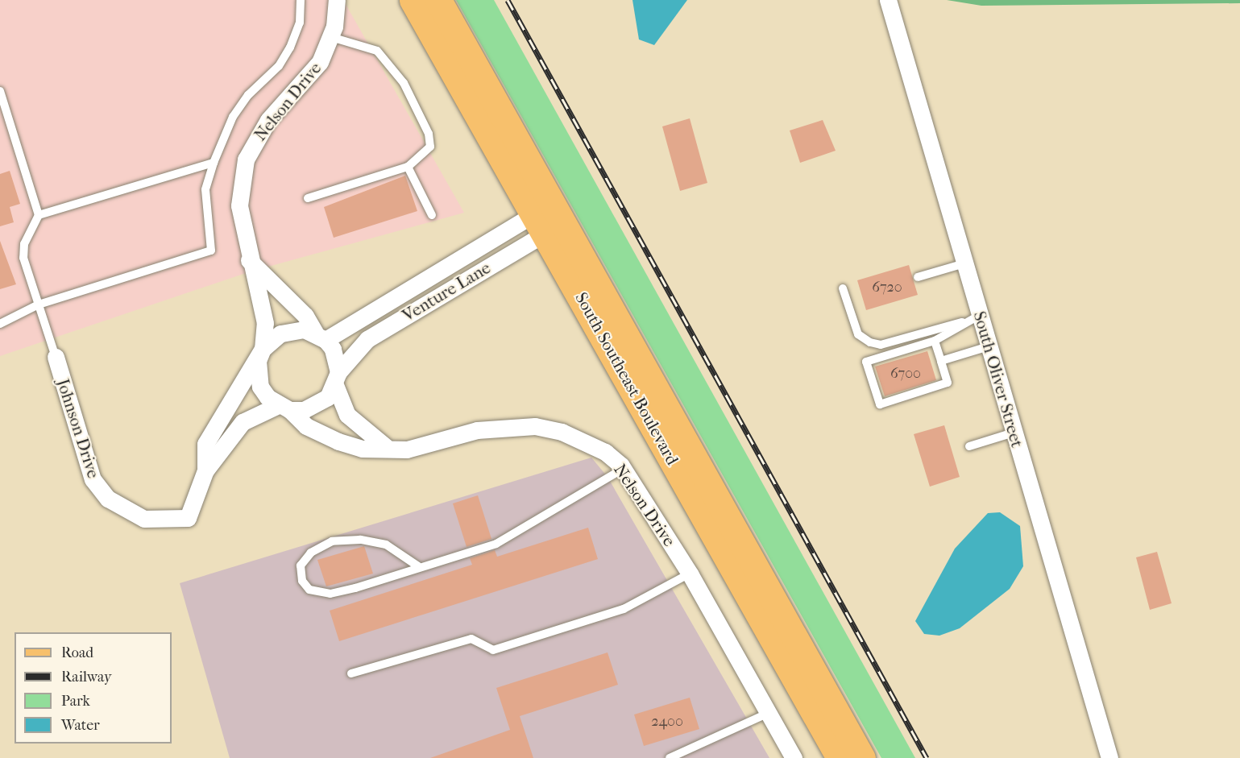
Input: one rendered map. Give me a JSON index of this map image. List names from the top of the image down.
{
  "streets": {
    "main road": ["South Southeast Boulevard"],
    "street": [
      "Nelson Drive",
      "Venture Lane",
      "South Oliver Street",
      "Johnson Drive"
    ]
  },
  "crossings": [
    ["Nelson Drive", "Venture Lane"],
    ["Venture Lane", "South Southeast Boulevard"]
  ],
  "house_numbers": ["6720", "6700", "2400"],
  "legend": [
    "Road",
    "Railway",
    "Park",
    "Water"
  ]
}
